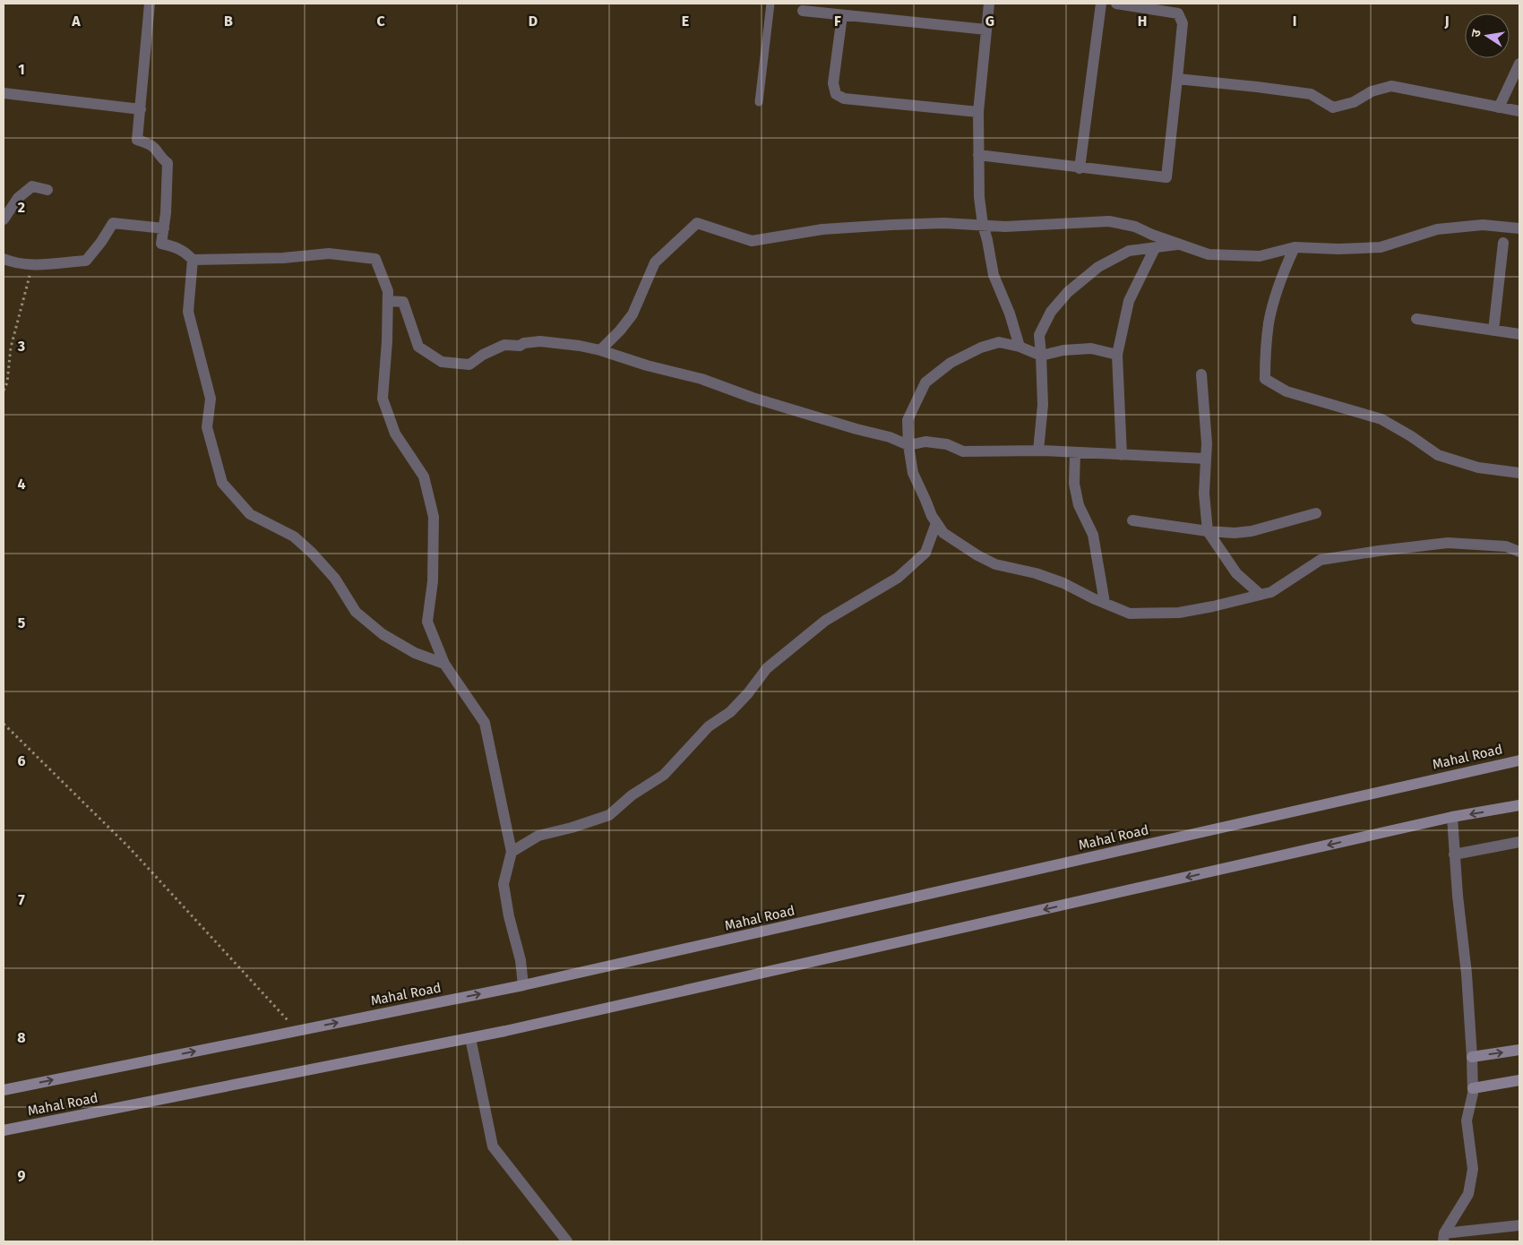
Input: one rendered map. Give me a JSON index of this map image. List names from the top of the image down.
{
  "streets": {
    "main road": ["Mahal Road"]
  },
  "north": "left",
  "grid": {
    "columns": [
      "A",
      "B",
      "C",
      "D",
      "E",
      "F",
      "G",
      "H",
      "I",
      "J"
    ],
    "rows": [
      "1",
      "2",
      "3",
      "4",
      "5",
      "6",
      "7",
      "8",
      "9"
    ]
  }
}
